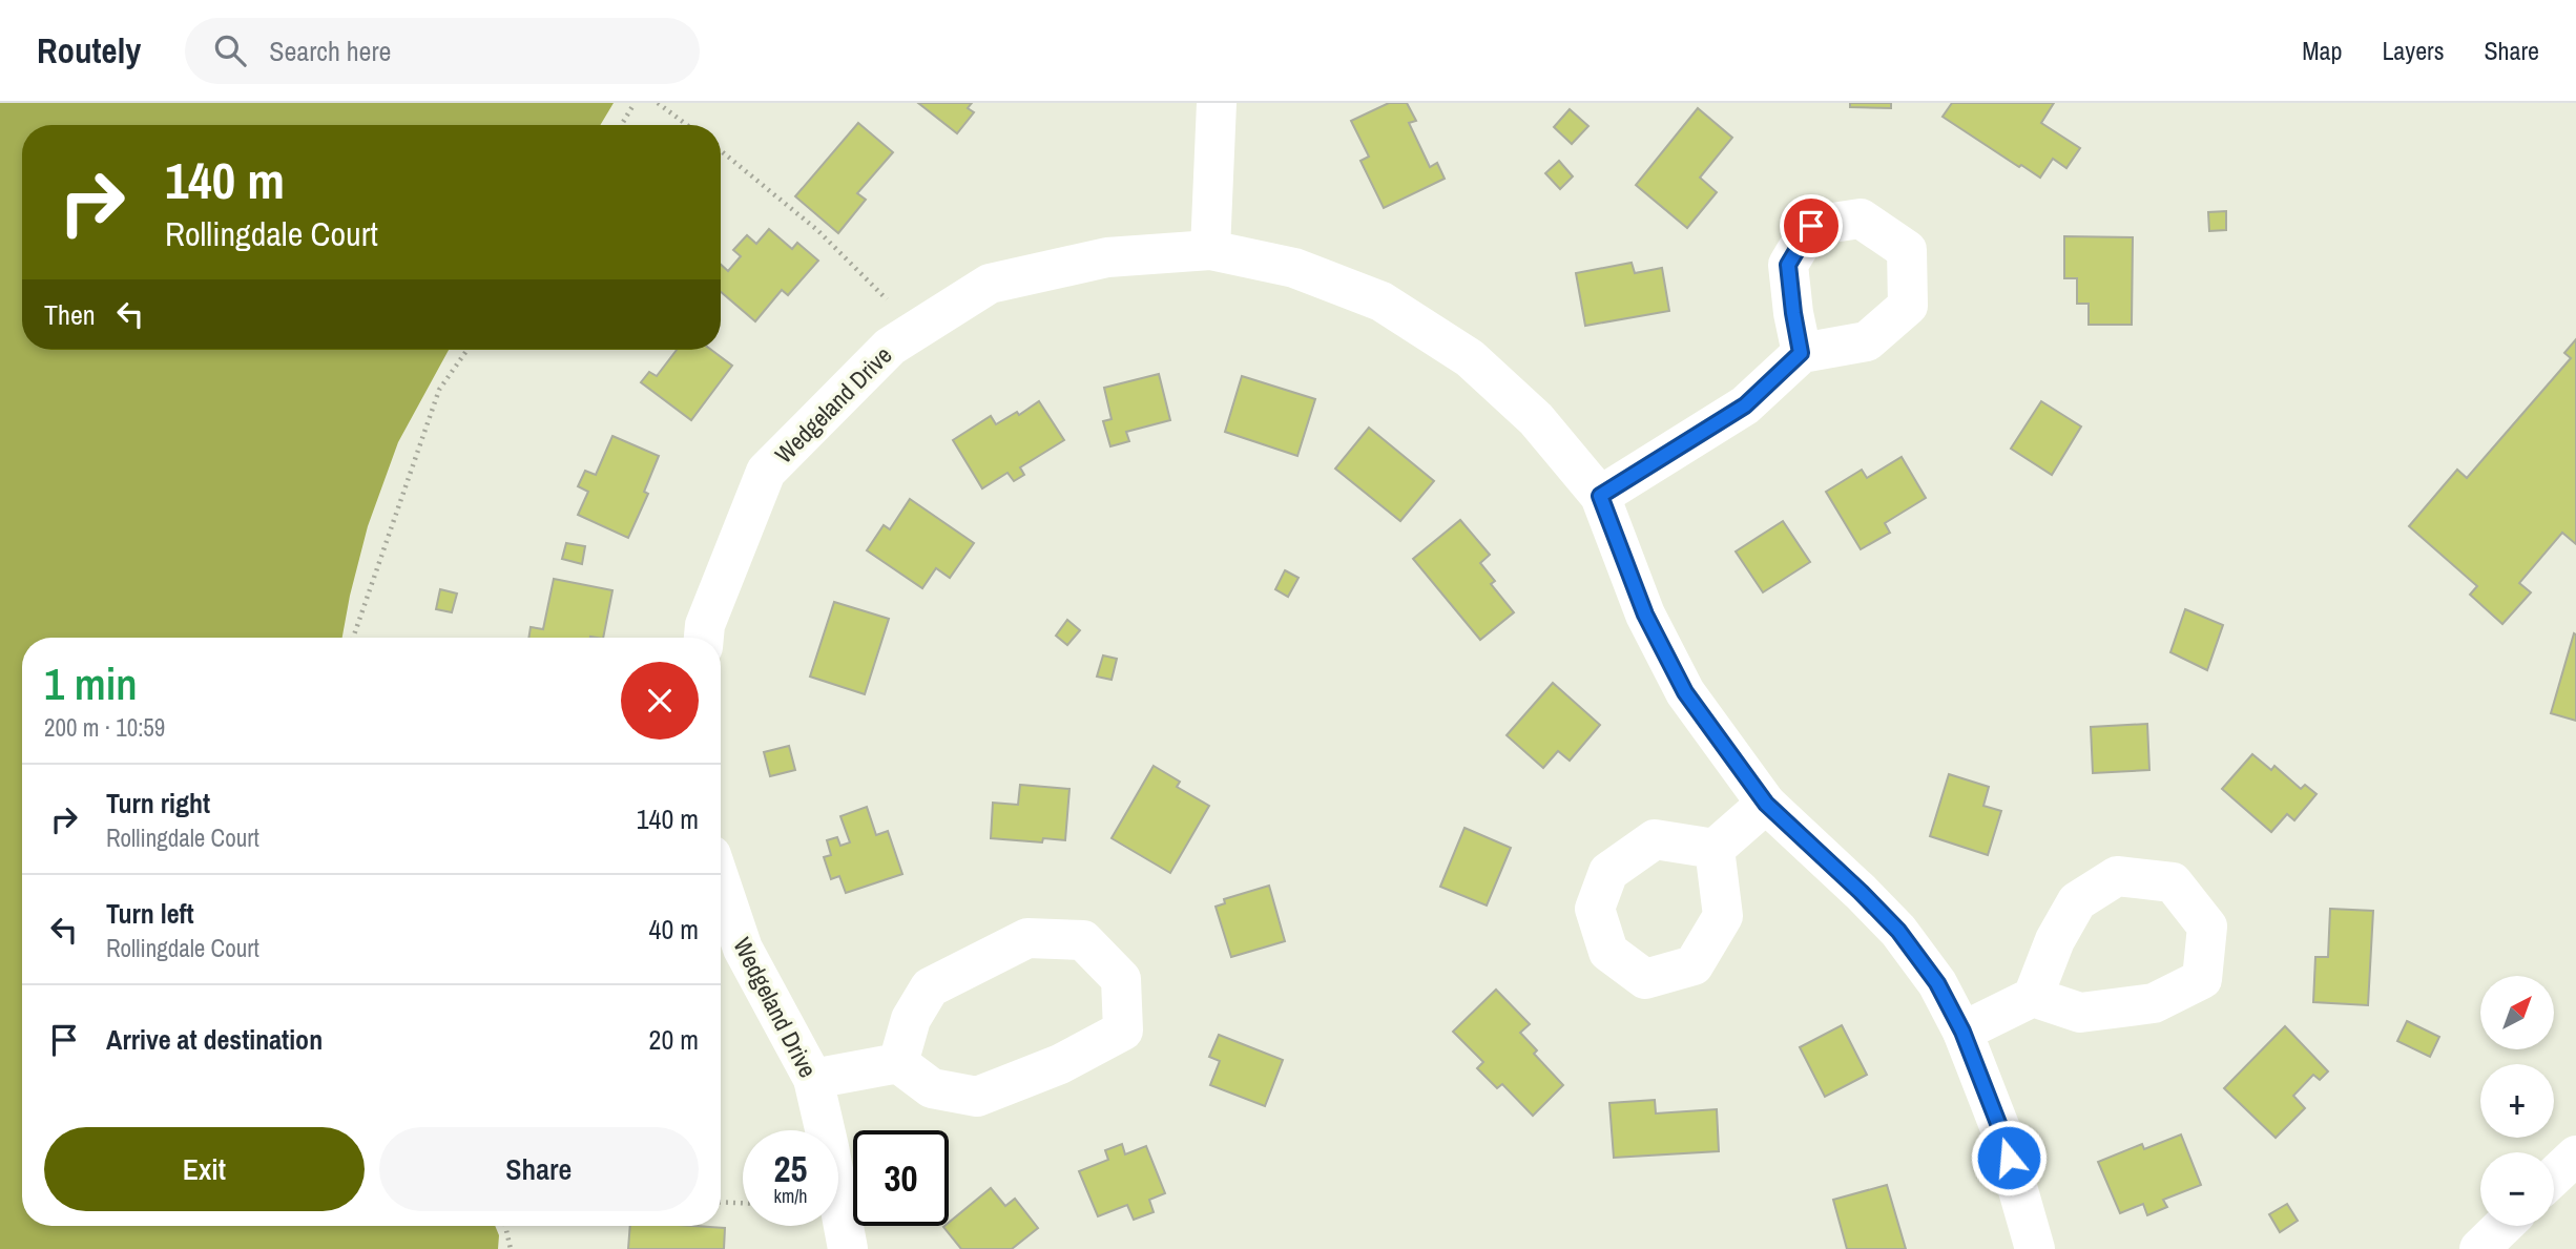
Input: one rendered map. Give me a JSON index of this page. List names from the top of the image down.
{
  "streets": {
    "street": ["Wedgeland Drive"]
  },
  "north": "top right",
  "page": {
    "header": "Routely",
    "search": "Search here",
    "nav": ["Map", "Layers", "Share"],
    "turn": ["140 m", "Rollingdale Court"],
    "then": "Then",
    "heading": ["1 min", "200 m · 10:59"],
    "list": [
      {
        "name": "Turn right",
        "note": "Rollingdale Court",
        "value": "140 m"
      },
      {
        "name": "Turn left",
        "note": "Rollingdale Court",
        "value": "40 m"
      },
      {
        "name": "Arrive at destination",
        "value": "20 m"
      }
    ],
    "map_buttons": ["+", "−"],
    "buttons": ["Exit", "Share"],
    "speed": "25 km/h",
    "limit": "30"
  }
}
